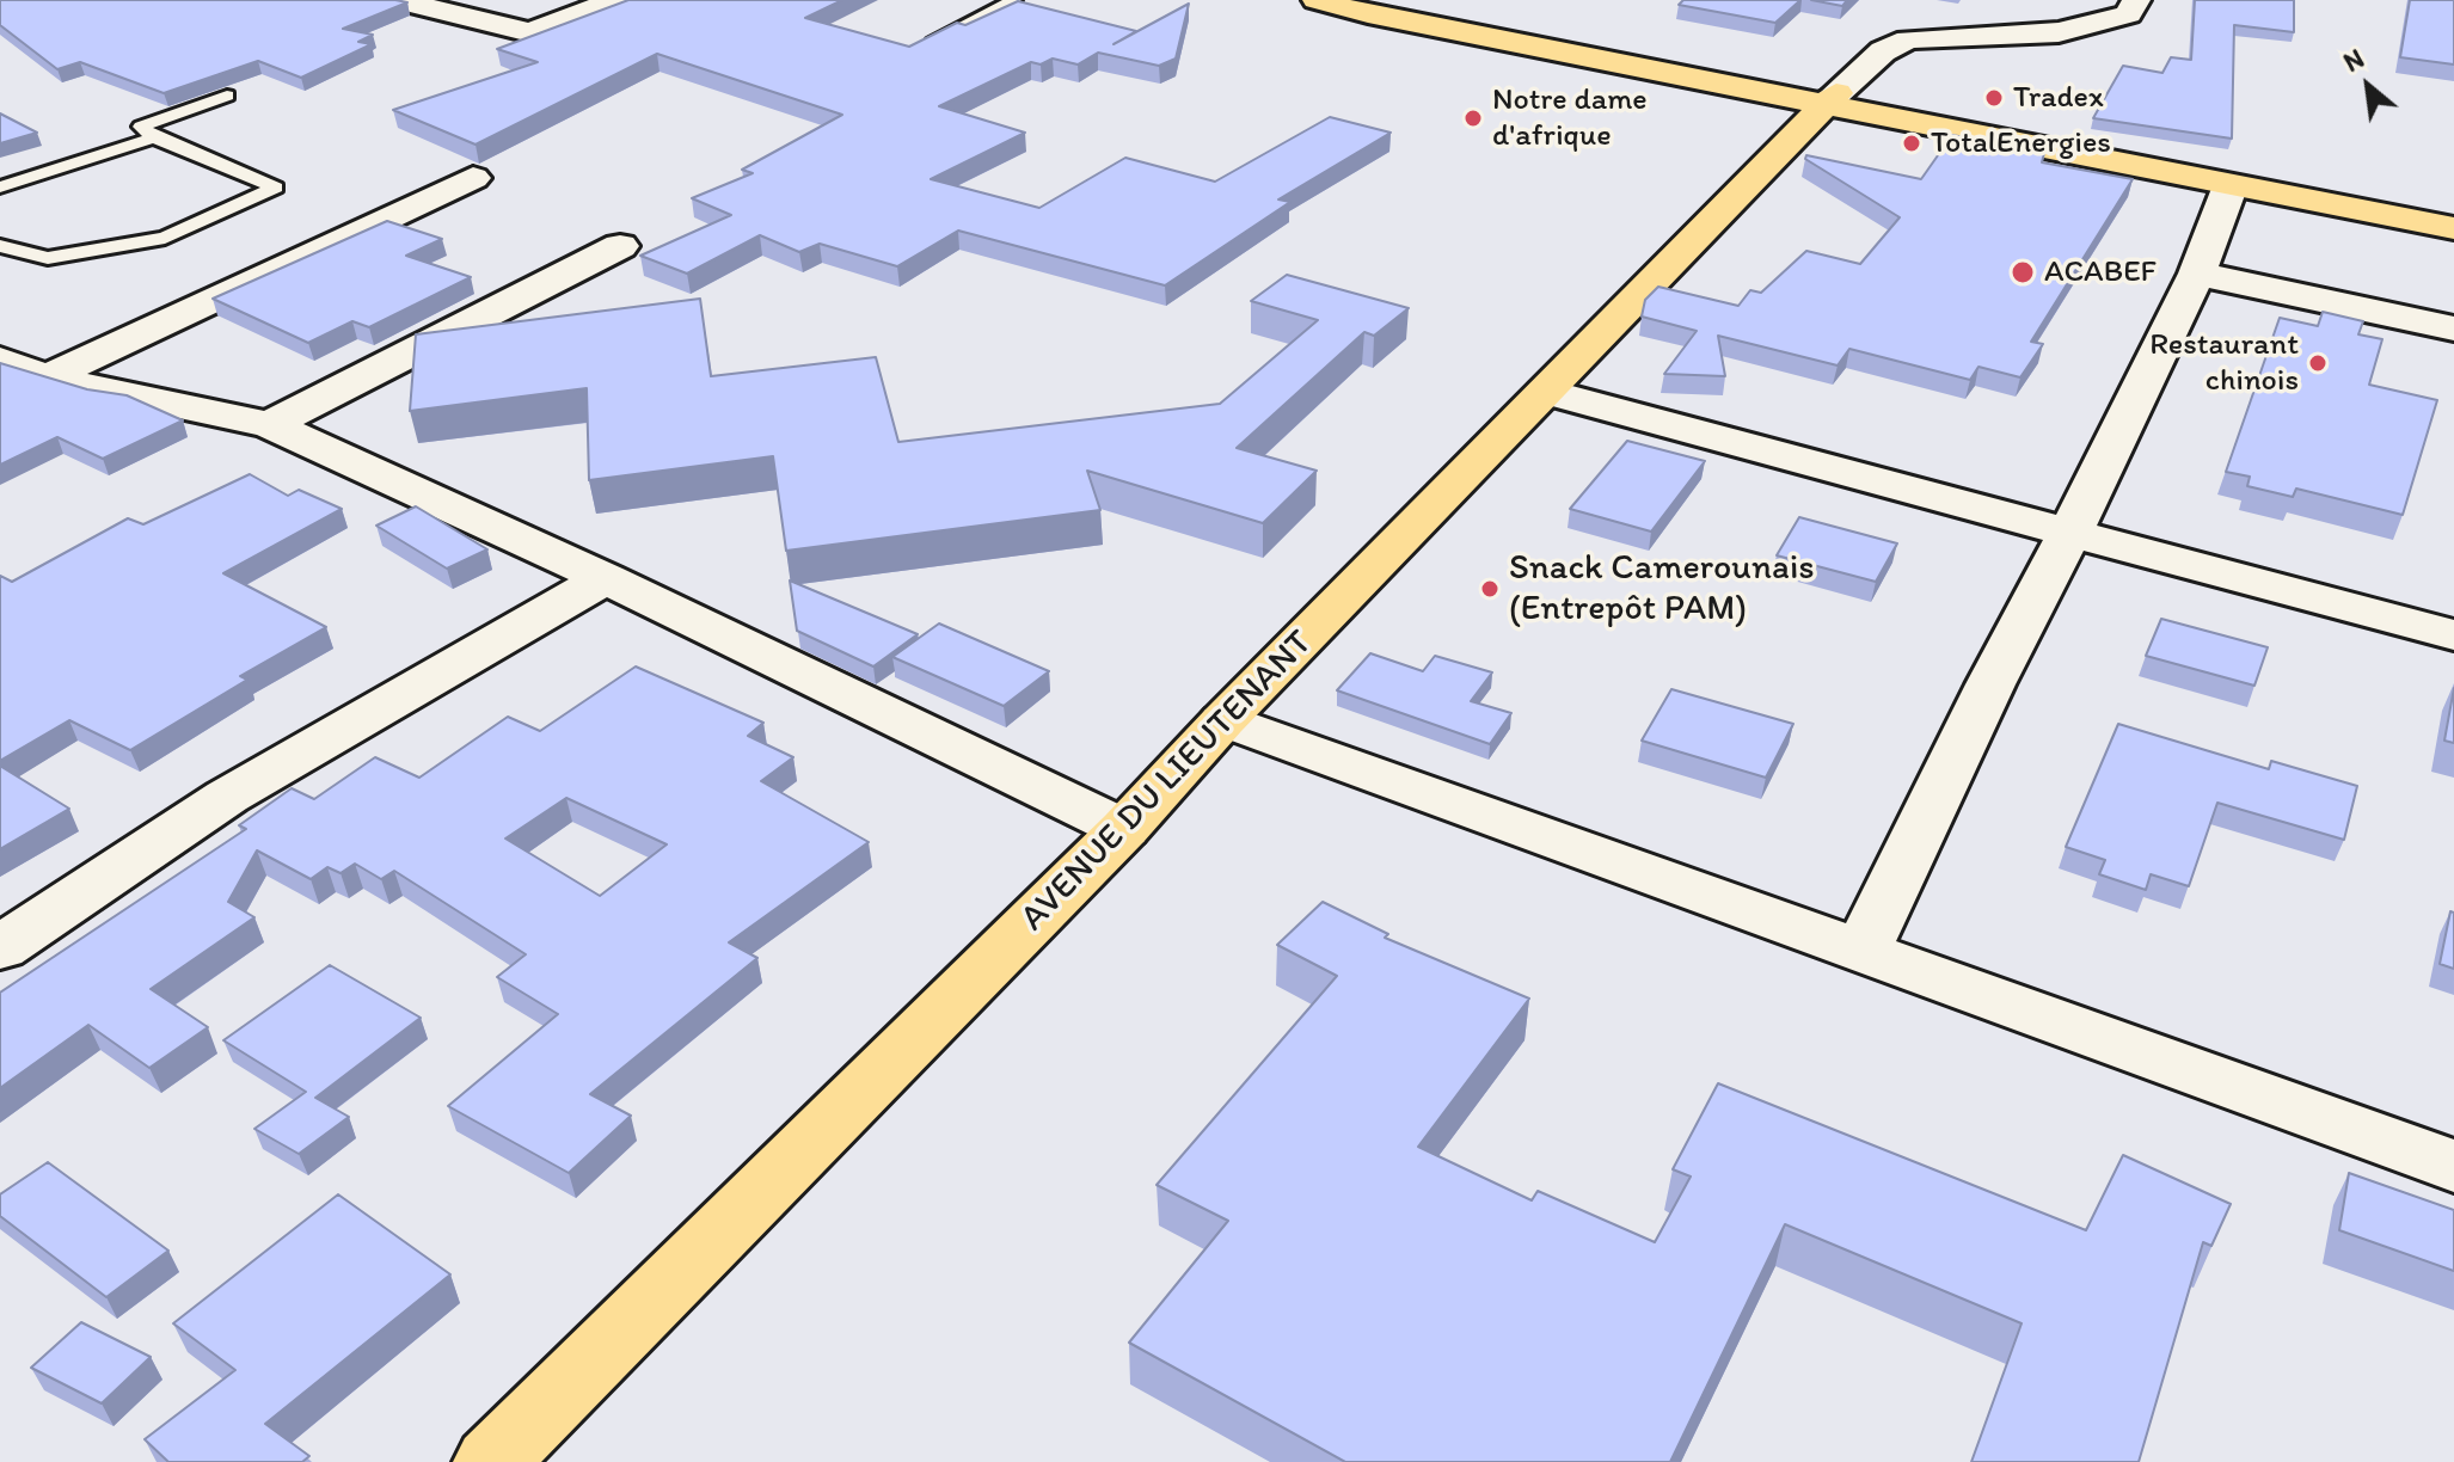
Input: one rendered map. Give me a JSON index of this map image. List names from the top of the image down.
{
  "streets": {
    "main road": ["AVENUE DU LIEUTENANT"]
  },
  "places": [
    "Tradex",
    "Notre dame d'afrique",
    "TotalEnergies",
    "ACABEF",
    "Restaurant chinois",
    "Snack Camerounais (Entrepôt PAM)"
  ],
  "north": "top left"
}
